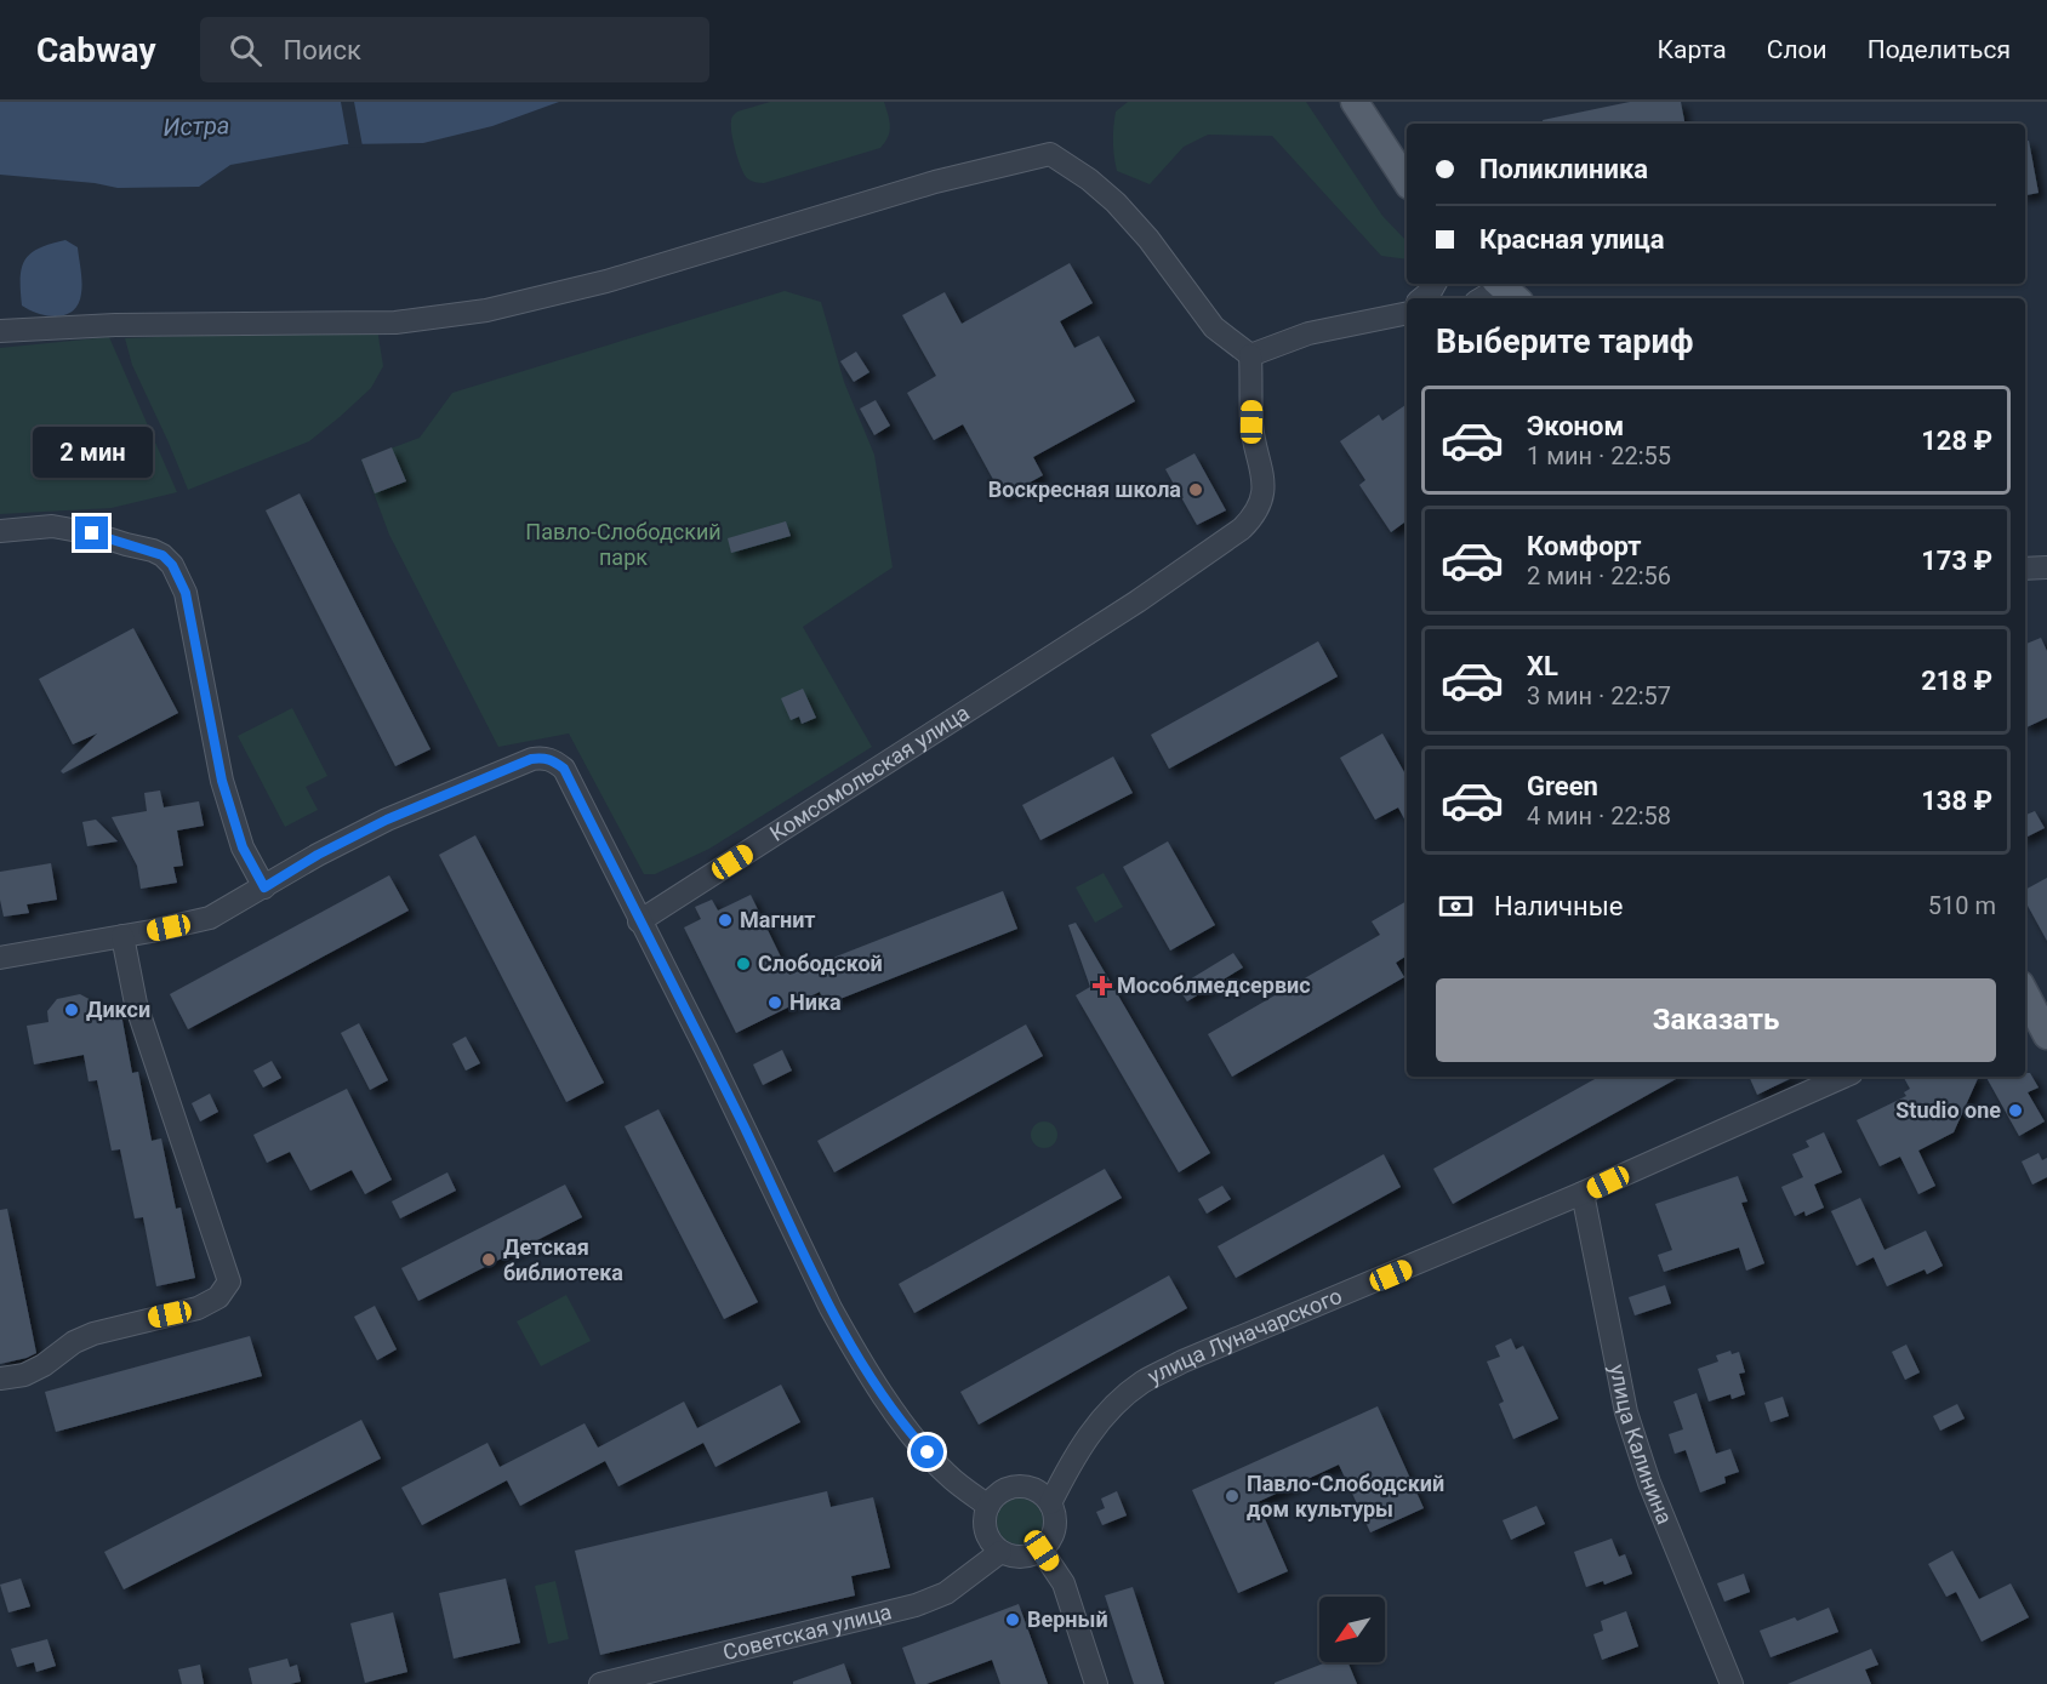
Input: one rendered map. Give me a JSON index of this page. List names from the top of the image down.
{
  "streets": {
    "street": [
      "Комсомольская улица",
      "улица Луначарского",
      "улица Калинина",
      "Советская улица"
    ]
  },
  "crossings": [
    ["улица Луначарского", "улица Калинина"],
    ["улица Луначарского", "Советская улица"]
  ],
  "water": ["Истра"],
  "parks": ["Павло-Слободский парк"],
  "places": {
    "other": [
      "Воскресная школа",
      "Магнит",
      "Слободской",
      "Ника",
      "Дикси",
      "Studio one",
      "Детская библиотека",
      "Павло-Слободский дом культуры",
      "Верный"
    ],
    "health": ["Мособлмедсервис"]
  },
  "north": "bottom left",
  "page": {
    "header": "Cabway",
    "search": "Поиск",
    "nav": ["Карта", "Слои", "Поделиться"],
    "banner": ["Поликлиника", "Красная улица"],
    "heading": "Выберите тариф",
    "list": [
      {
        "name": "Эконом",
        "note": "1 мин · 22:55",
        "value": "128 ₽"
      },
      {
        "name": "Комфорт",
        "note": "2 мин · 22:56",
        "value": "173 ₽"
      },
      {
        "name": "XL",
        "note": "3 мин · 22:57",
        "value": "218 ₽"
      },
      {
        "name": "Green",
        "note": "4 мин · 22:58",
        "value": "138 ₽"
      }
    ],
    "bubble": "2 мин",
    "pay": ["Наличные", "510 m"],
    "buttons": "Заказать"
  }
}
